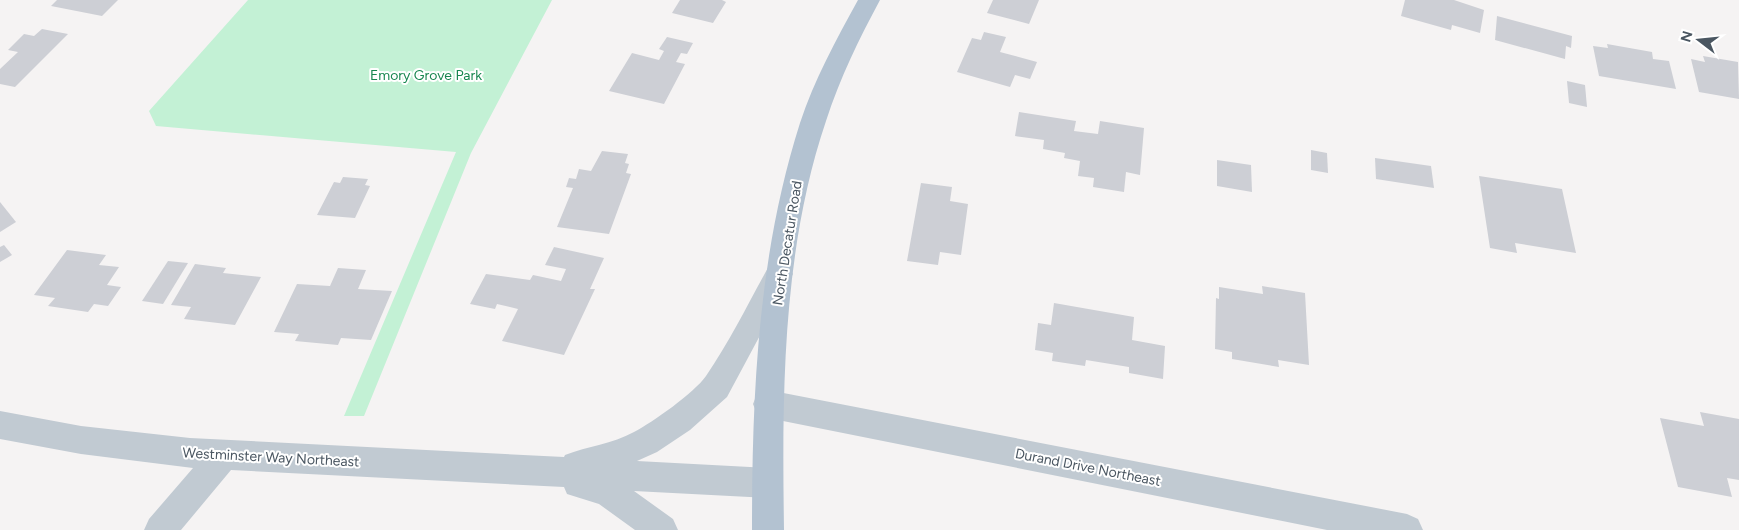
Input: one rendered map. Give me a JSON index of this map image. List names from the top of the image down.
{
  "streets": {
    "main road": ["North Decatur Road"],
    "street": ["Westminster Way Northeast", "Durand Drive Northeast"]
  },
  "crossings": [
    ["North Decatur Road", "Westminster Way Northeast"],
    ["North Decatur Road", "Durand Drive Northeast"]
  ],
  "parks": ["Emory Grove Park"],
  "north": "left"
}
